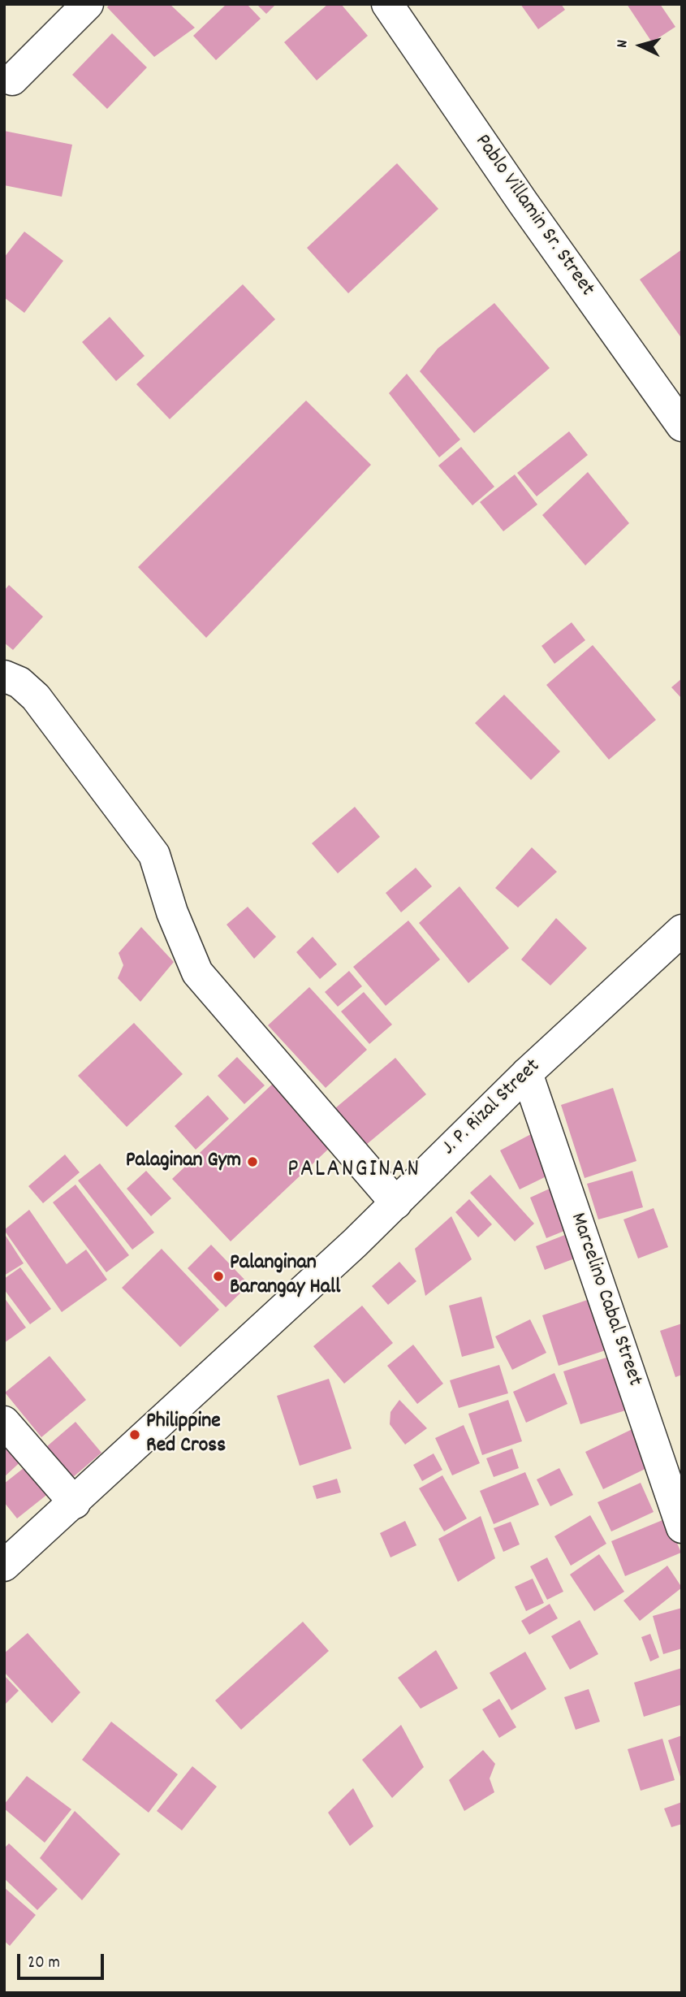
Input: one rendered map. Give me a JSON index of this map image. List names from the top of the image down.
{
  "streets": {
    "street": ["Pablo Villamin Sr. Street", "J. P. Rizal Street", "Marcelino Cabal Street"]
  },
  "crossings": [
    ["J. P. Rizal Street", "Marcelino Cabal Street"]
  ],
  "districts": ["PALANGINAN"],
  "places": ["Palaginan Gym", "Palanginan Barangay Hall", "Philippine Red Cross"],
  "scale_bar": "20 m",
  "north": "left"
}
